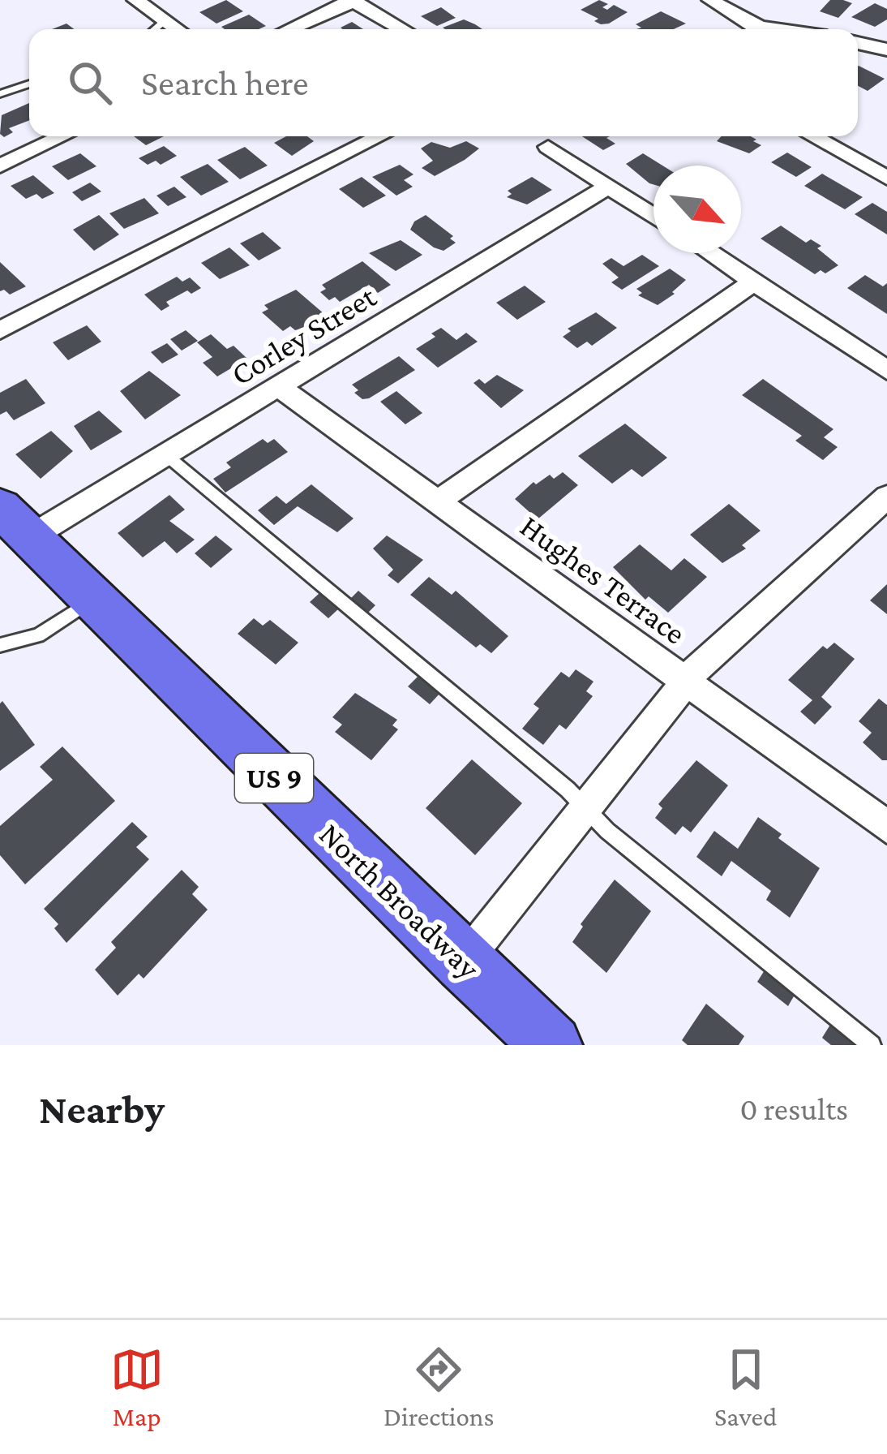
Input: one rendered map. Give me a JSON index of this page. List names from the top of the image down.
{
  "streets": {
    "main road": ["US 9", "North Broadway"],
    "street": ["Corley Street", "Hughes Terrace"]
  },
  "crossings": [
    ["Corley Street", "Hughes Terrace"],
    ["Corley Street", "North Broadway"]
  ],
  "north": "bottom right",
  "page": {
    "search": "Search here",
    "heading": ["Nearby", "0 results"],
    "nav": ["Map", "Directions", "Saved"]
  }
}
